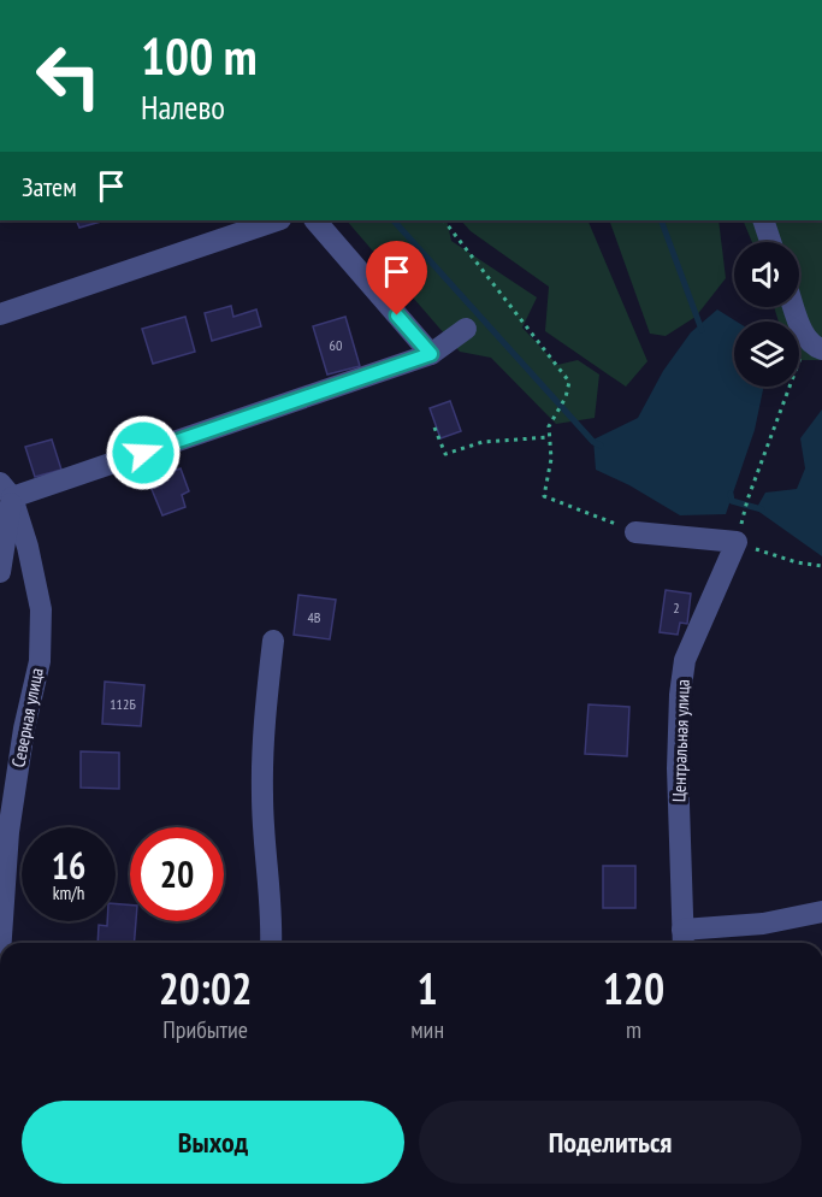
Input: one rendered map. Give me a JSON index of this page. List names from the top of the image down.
{
  "streets": {
    "street": ["Северная улица", "Центральная улица"]
  },
  "house_numbers": [
    "60",
    "2",
    "4В",
    "112Б"
  ],
  "page": {
    "turn": ["100 m", "Налево"],
    "then": "Затем",
    "speed": "16 km/h",
    "limit": "20",
    "eta": [
      "20:02",
      "Прибытие",
      "1",
      "мин",
      "120",
      "m"
    ],
    "buttons": ["Выход", "Поделиться"]
  }
}
